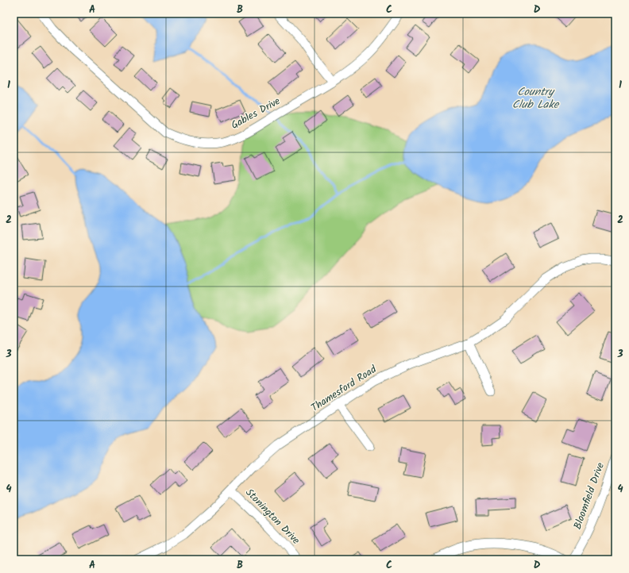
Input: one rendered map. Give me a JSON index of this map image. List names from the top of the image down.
{
  "streets": {
    "street": [
      "Gables Drive",
      "Thamesford Road",
      "Bloomfield Drive",
      "Stonington Drive"
    ]
  },
  "crossings": [
    ["Thamesford Road", "Stonington Drive"]
  ],
  "water": ["Country Club Lake"],
  "grid": {
    "columns": [
      "A",
      "B",
      "C",
      "D"
    ],
    "rows": [
      "1",
      "2",
      "3",
      "4"
    ]
  }
}
